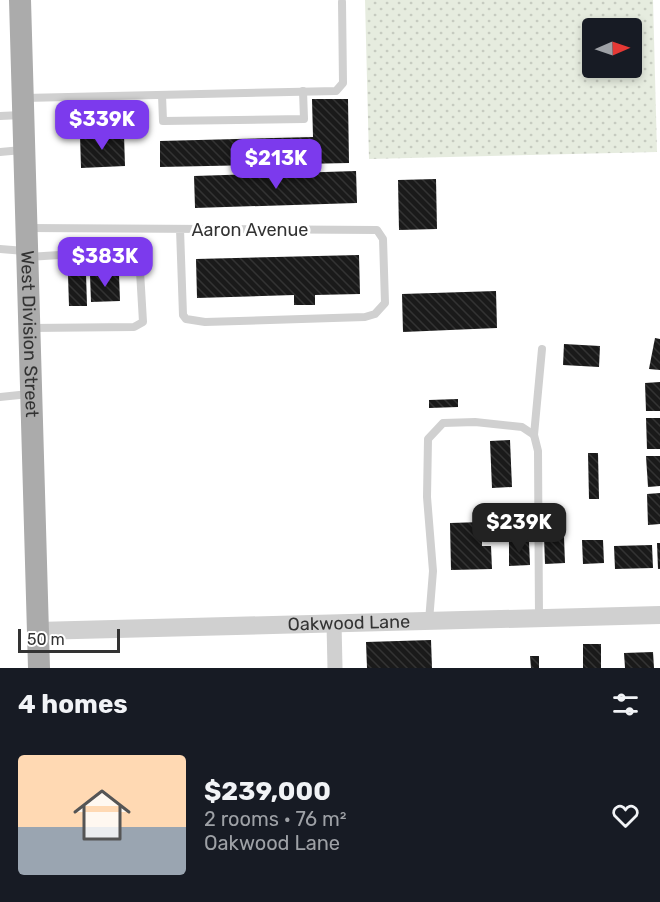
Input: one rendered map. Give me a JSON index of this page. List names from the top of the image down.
{
  "streets": {
    "main road": ["West Division Street"],
    "street": ["Oakwood Lane"],
    "lane": ["Aaron Avenue"]
  },
  "crossings": [
    ["Aaron Avenue", "West Division Street"],
    ["West Division Street", "Oakwood Lane"]
  ],
  "scale_bar": "50 m",
  "north": "right",
  "page": {
    "price": [
      "$339K",
      "$213K",
      "$383K",
      "$239K"
    ],
    "scale": "50 m",
    "heading": "4 homes",
    "list": [
      {
        "name": "$239,000",
        "note": "2 rooms · 76 m² · Oakwood Lane"
      }
    ]
  }
}
